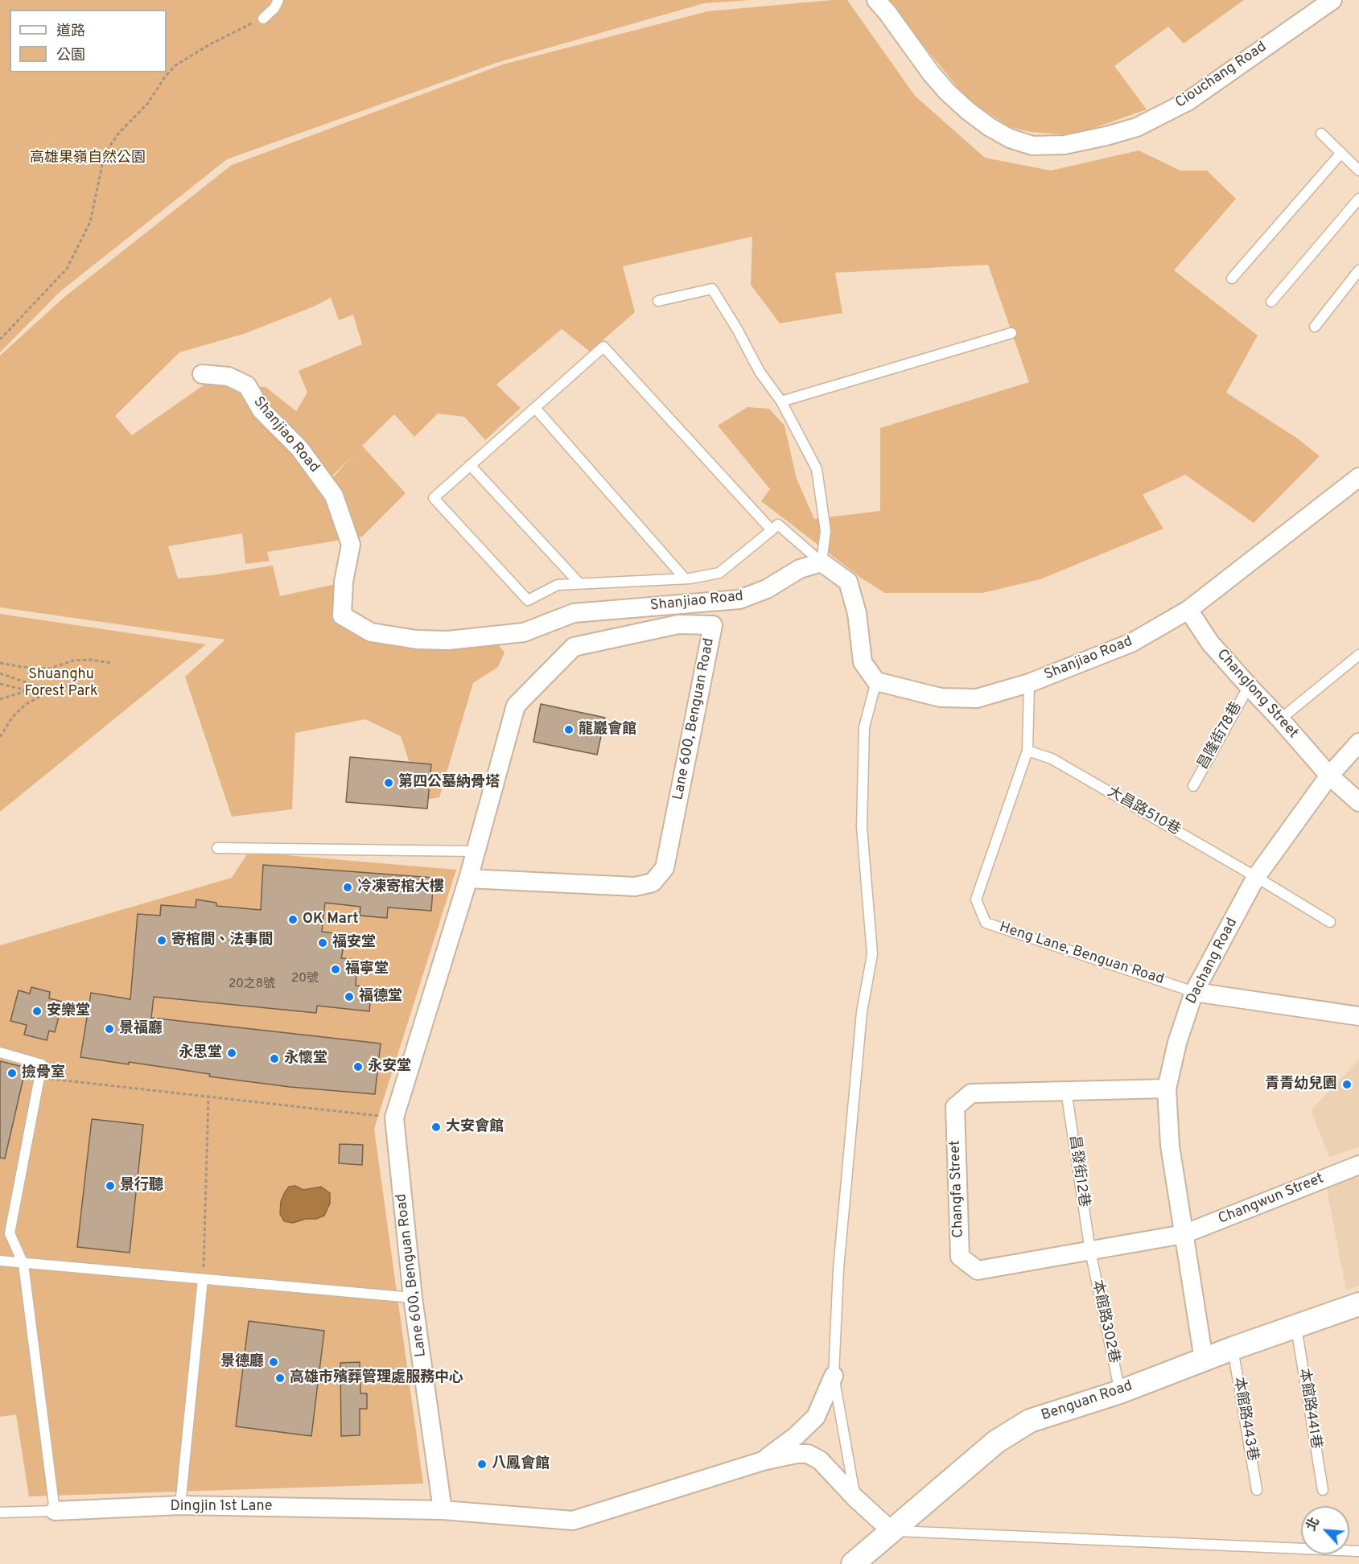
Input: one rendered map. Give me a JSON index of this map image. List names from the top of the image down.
{
  "streets": {
    "street": [
      "Ciouchang Road",
      "Shanjiao Road",
      "Changlong Street",
      "Lane 600, Benguan Road",
      "Dachang Road",
      "Changfa Street",
      "Changwun Street",
      "Benguan Road",
      "Dingjin 1st Lane"
    ],
    "lane": [
      "昌隆街78巷",
      "大昌路510巷",
      "Heng Lane, Benguan Road",
      "昌發街12巷",
      "本館路302巷",
      "本館路441巷",
      "本館路443巷"
    ]
  },
  "crossings": [
    ["Shanjiao Road", "Changlong Street"],
    ["Shanjiao Road", "Heng Lane, Benguan Road"],
    ["Changlong Street", "昌隆街78巷"],
    ["Changlong Street", "Dachang Road"],
    ["Lane 600, Benguan Road", "Dingjin 1st Lane"],
    ["大昌路510巷", "Heng Lane, Benguan Road"],
    ["大昌路510巷", "Dachang Road"],
    ["Heng Lane, Benguan Road", "Dachang Road"],
    ["Dachang Road", "Changfa Street"],
    ["Dachang Road", "Changwun Street"],
    ["Dachang Road", "Benguan Road"],
    ["昌發街12巷", "Changfa Street"],
    ["昌發街12巷", "本館路302巷"],
    ["Changfa Street", "Changwun Street"],
    ["Changfa Street", "本館路302巷"],
    ["本館路302巷", "Benguan Road"],
    ["Benguan Road", "本館路441巷"],
    ["Benguan Road", "本館路443巷"]
  ],
  "parks": ["高雄果嶺自然公園", "Shuanghu Forest Park"],
  "places": [
    "龍巖會館",
    "第四公墓納骨塔",
    "冷凍寄棺大樓",
    "OK Mart",
    "寄棺間、法事間",
    "福安堂",
    "福寧堂",
    "福德堂",
    "安樂堂",
    "景福廳",
    "永思堂",
    "永懷堂",
    "永安堂",
    "撿骨室",
    "青青幼兒園",
    "大安會館",
    "景行聽",
    "景德廳",
    "高雄市殯葬管理處服務中心",
    "八鳳會館"
  ],
  "house_numbers": ["20號", "20之8號"],
  "legend": ["道路", "公園"],
  "north": "top left"
}
